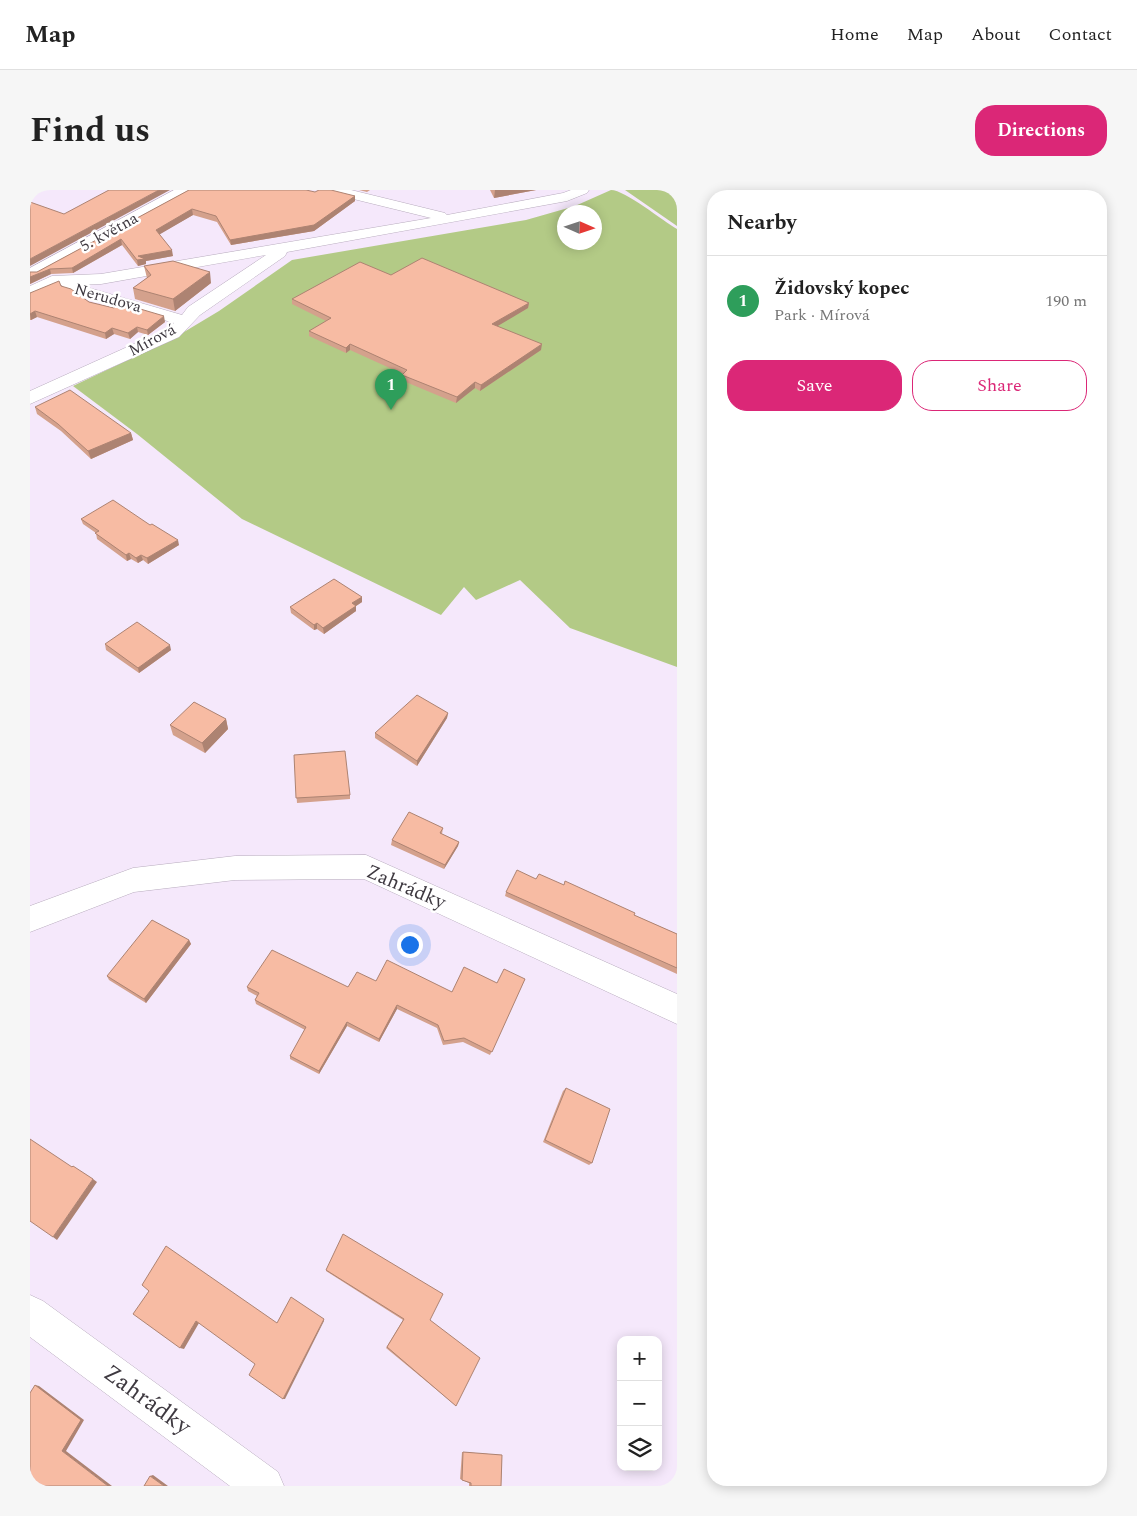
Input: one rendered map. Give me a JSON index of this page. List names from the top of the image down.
{
  "streets": {
    "street": [
      "5. května",
      "Nerudova",
      "Mírová",
      "Zahrádky"
    ]
  },
  "crossings": [
    ["5. května", "Nerudova"],
    ["Nerudova", "Mírová"]
  ],
  "north": "right",
  "page": {
    "header": "Map",
    "nav": [
      "Home",
      "Map",
      "About",
      "Contact"
    ],
    "title": "Find us",
    "buttons": [
      "Directions",
      ["Save", "Share"]
    ],
    "heading": "Nearby",
    "list": [
      {
        "mark": "1",
        "name": "Židovský kopec",
        "note": "Park · Mírová",
        "value": "190 m"
      }
    ],
    "pins": "1",
    "map_buttons": ["+", "−"]
  }
}
